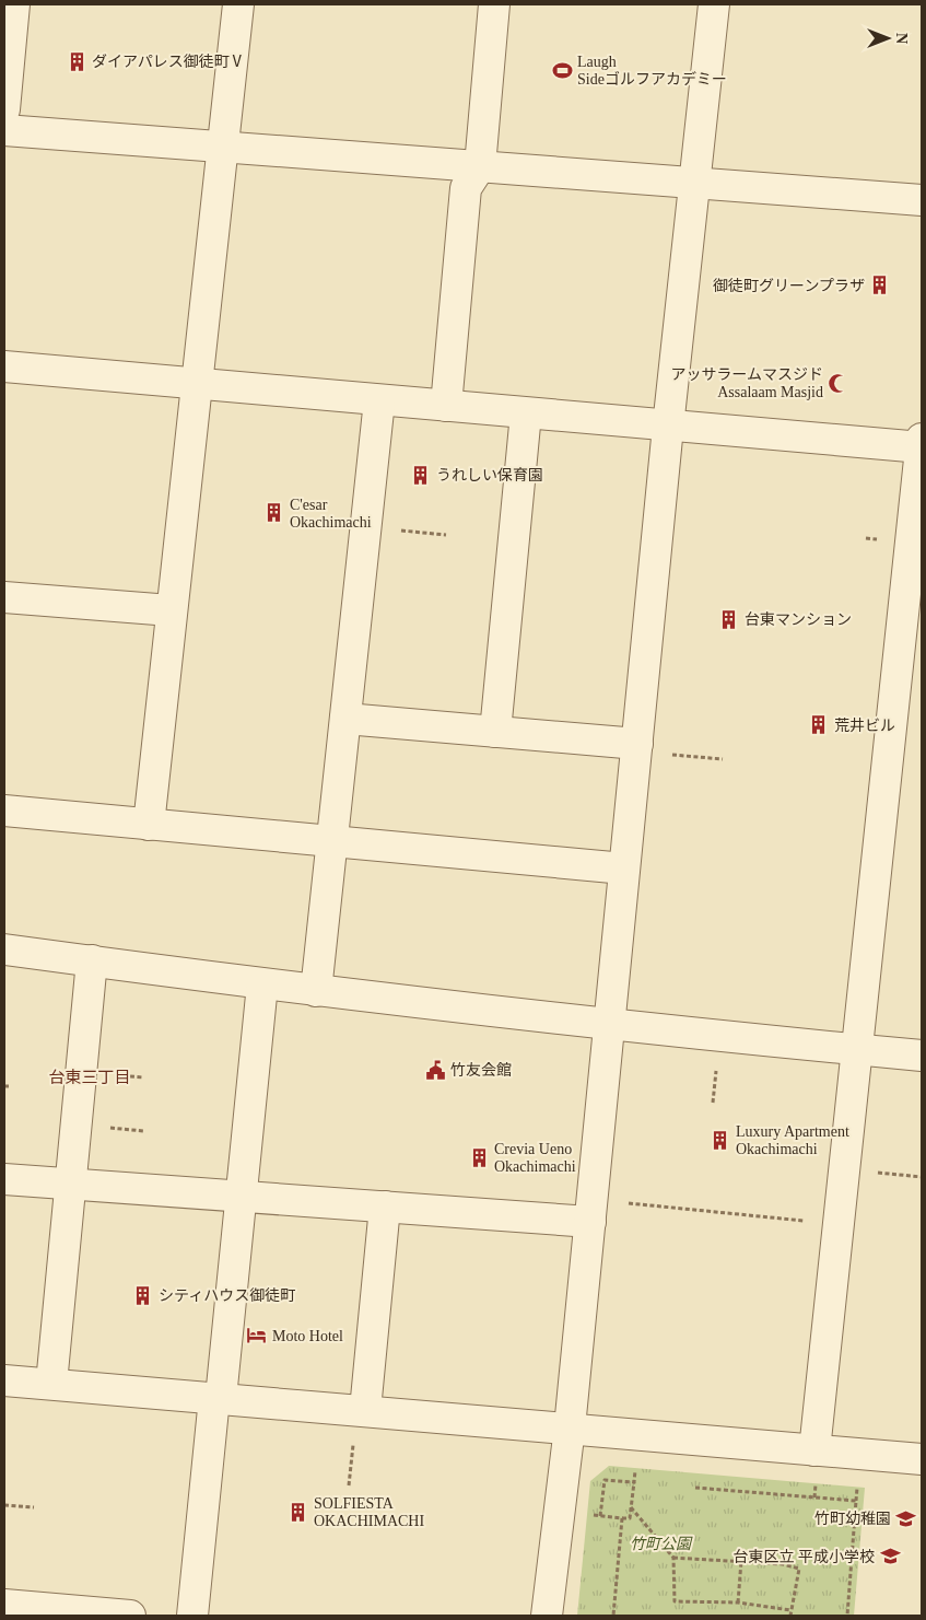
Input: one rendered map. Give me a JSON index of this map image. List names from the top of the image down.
{
  "districts": ["台東三丁目"],
  "parks": ["竹町公園"],
  "places": {
    "building": [
      "ダイアパレス御徒町Ⅴ",
      "御徒町グリーンプラザ",
      "うれしい保育園",
      "C'esar Okachimachi",
      "台東マンション",
      "荒井ビル",
      "Luxury Apartment Okachimachi",
      "Crevia Ueno Okachimachi",
      "シティハウス御徒町",
      "SOLFIESTA OKACHIMACHI"
    ],
    "sports": ["Laugh Sideゴルフアカデミー"],
    "mosque": ["アッサラームマスジド Assalaam Masjid"],
    "public building": ["竹友会館"],
    "hotel": ["Moto Hotel"],
    "school or university": ["竹町幼稚園", "台東区立 平成小学校"]
  },
  "north": "right"
}
